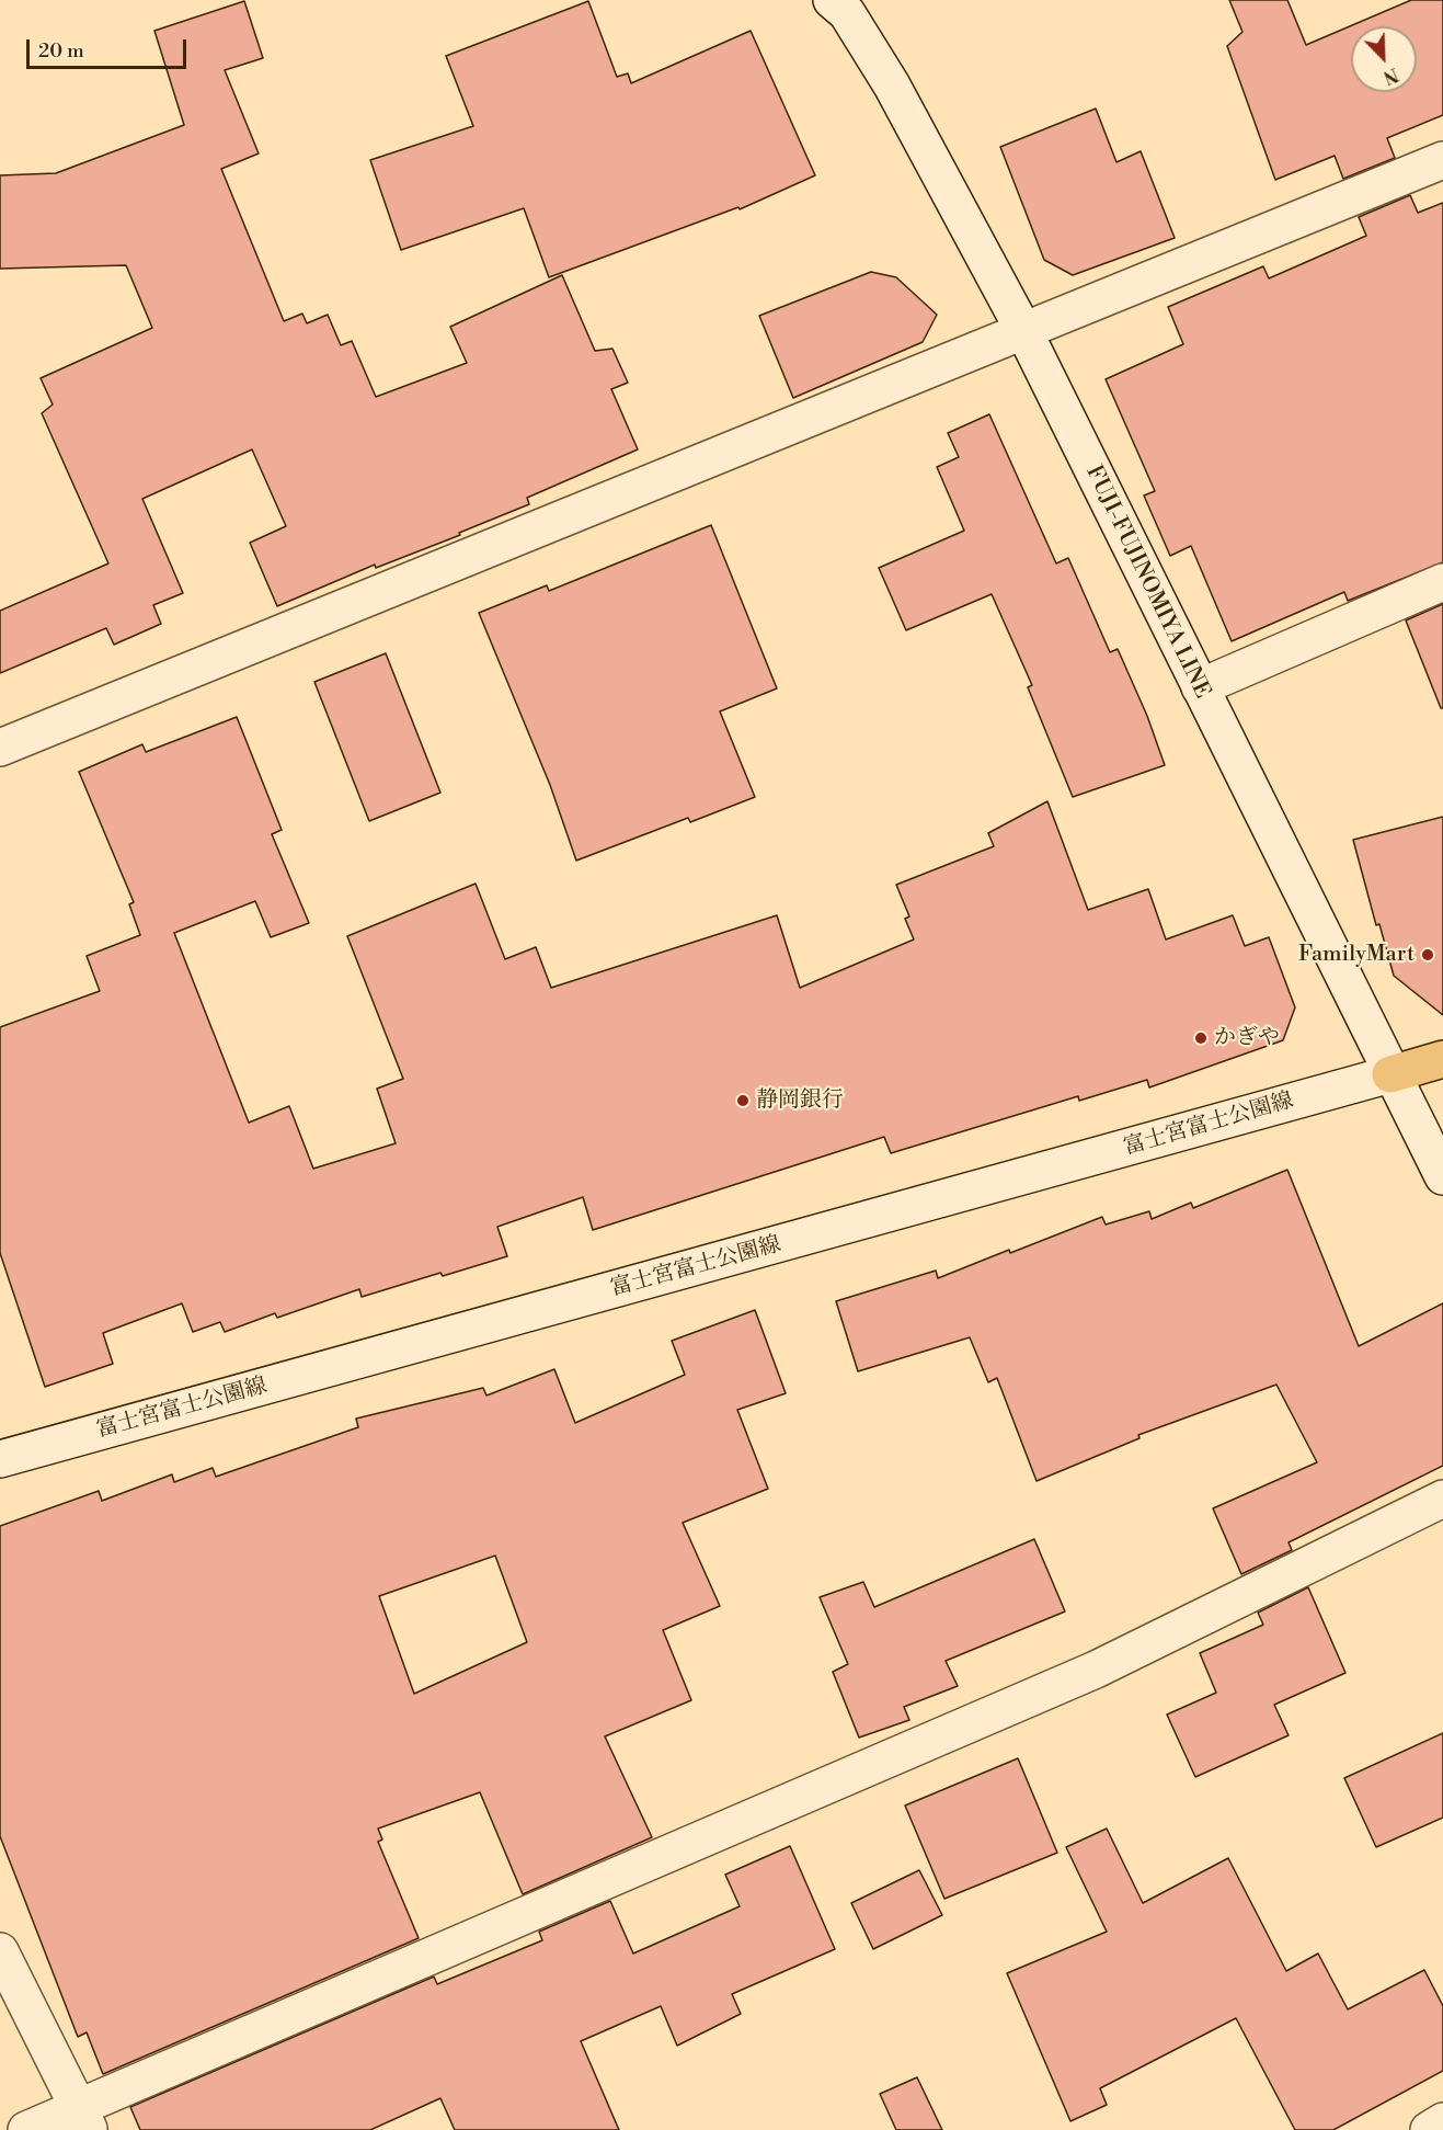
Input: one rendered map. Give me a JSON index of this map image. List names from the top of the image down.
{
  "streets": {
    "street": ["FUJI-FUJINOMIYA LINE", "富士宮富士公園線"]
  },
  "crossings": [
    ["FUJI-FUJINOMIYA LINE", "富士宮富士公園線"]
  ],
  "places": ["FamilyMart", "かぎや", "静岡銀行"],
  "scale_bar": "20 m",
  "north": "bottom right"
}
